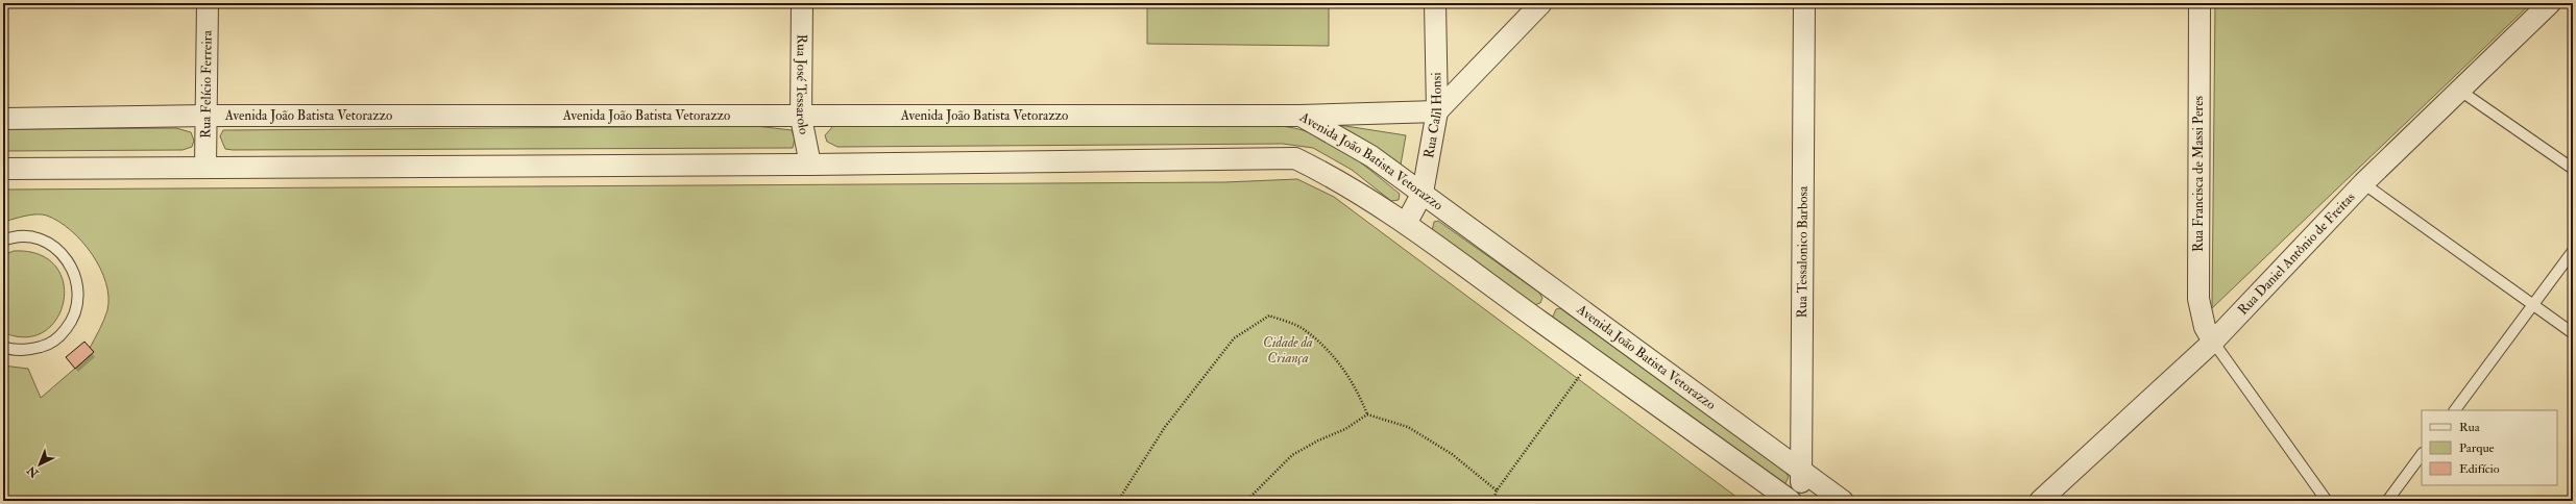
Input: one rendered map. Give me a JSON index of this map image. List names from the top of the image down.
{
  "streets": {
    "street": [
      "Rua Felício Ferreira",
      "Rua José Tessarolo",
      "Rua Calil Honsi",
      "Avenida João Batista Vetorazzo",
      "Rua Francisca de Massi Peres",
      "Rua Tessalonico Barbosa",
      "Rua Daniel Antônio de Freitas"
    ]
  },
  "crossings": [
    ["Rua Felício Ferreira", "Avenida João Batista Vetorazzo"],
    ["Rua José Tessarolo", "Avenida João Batista Vetorazzo"],
    ["Rua Calil Honsi", "Avenida João Batista Vetorazzo"],
    ["Avenida João Batista Vetorazzo", "Rua Tessalonico Barbosa"],
    ["Rua Francisca de Massi Peres", "Rua Daniel Antônio de Freitas"]
  ],
  "parks": ["Cidade da Criança"],
  "legend": ["Rua", "Parque", "Edifício"],
  "north": "bottom left"
}
